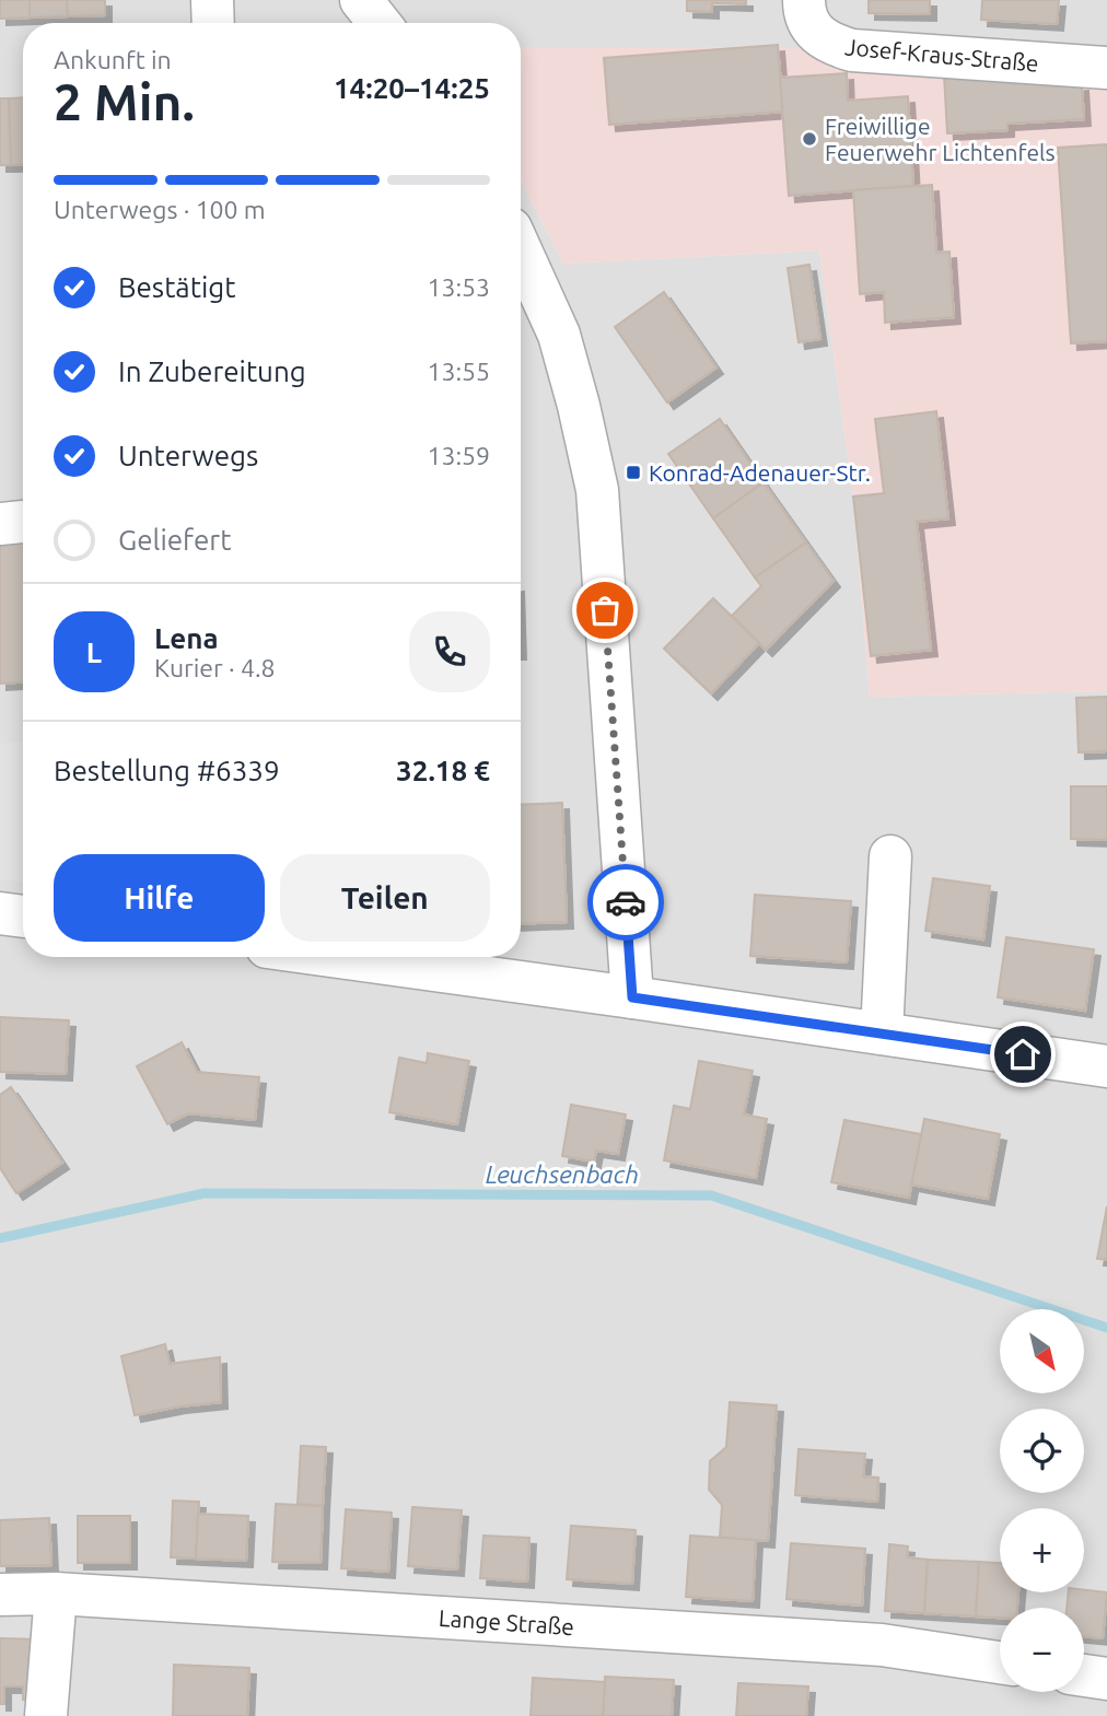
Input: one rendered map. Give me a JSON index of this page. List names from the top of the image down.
{
  "streets": {
    "street": ["Josef-Kraus-Straße", "Lange Straße"]
  },
  "water": ["Leuchsenbach"],
  "places": {
    "other": ["Freiwillige Feuerwehr Lichtenfels"],
    "transit": ["Konrad-Adenauer-Str."]
  },
  "north": "bottom right",
  "page": {
    "heading": ["2 Min.", "Ankunft in", "14:20–14:25"],
    "panel": [
      "Lena",
      "Kurier · 4.8",
      "Bestellung #6339",
      "32.18 €"
    ],
    "bar": "Unterwegs · 100 m",
    "list": [
      ["Bestätigt", "13:53"],
      ["In Zubereitung", "13:55"],
      ["Unterwegs", "13:59"],
      "Geliefert"
    ],
    "round": "L",
    "buttons": ["Hilfe", "Teilen"],
    "map_buttons": ["+", "−"]
  }
}
